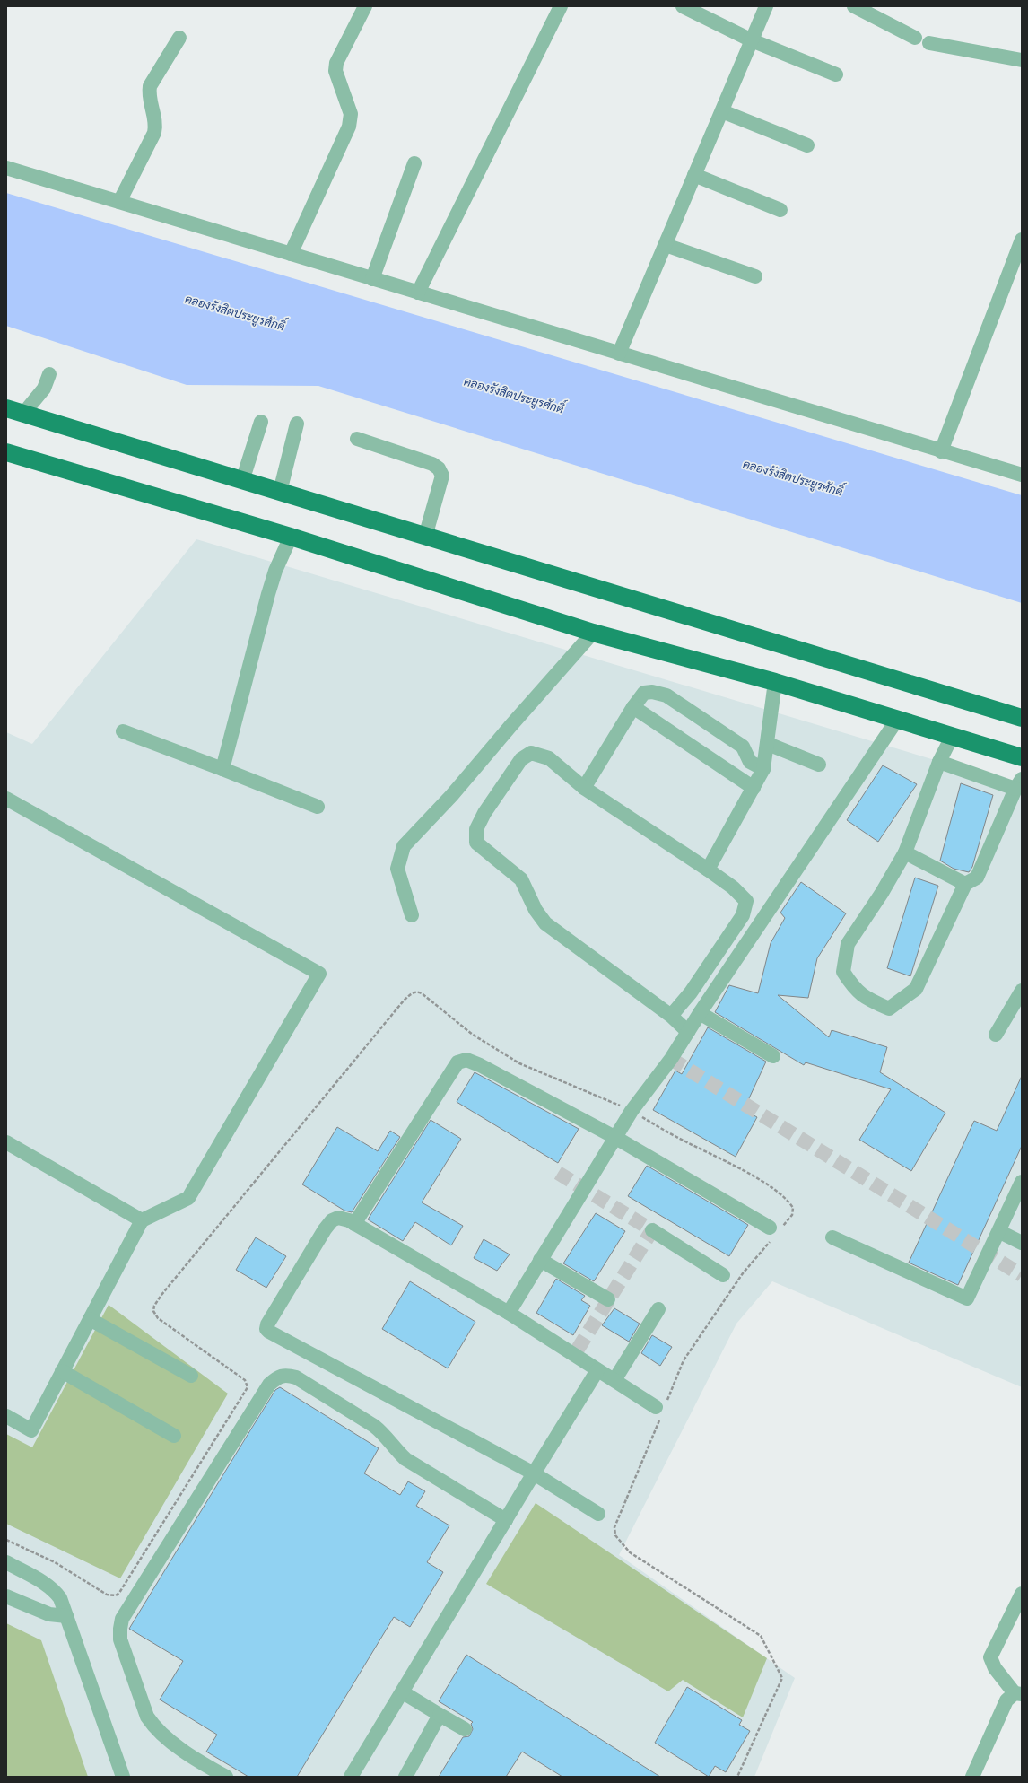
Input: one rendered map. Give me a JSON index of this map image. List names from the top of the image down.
{
  "water": ["คลองรังสิตประยูรศักดิ์"]
}
